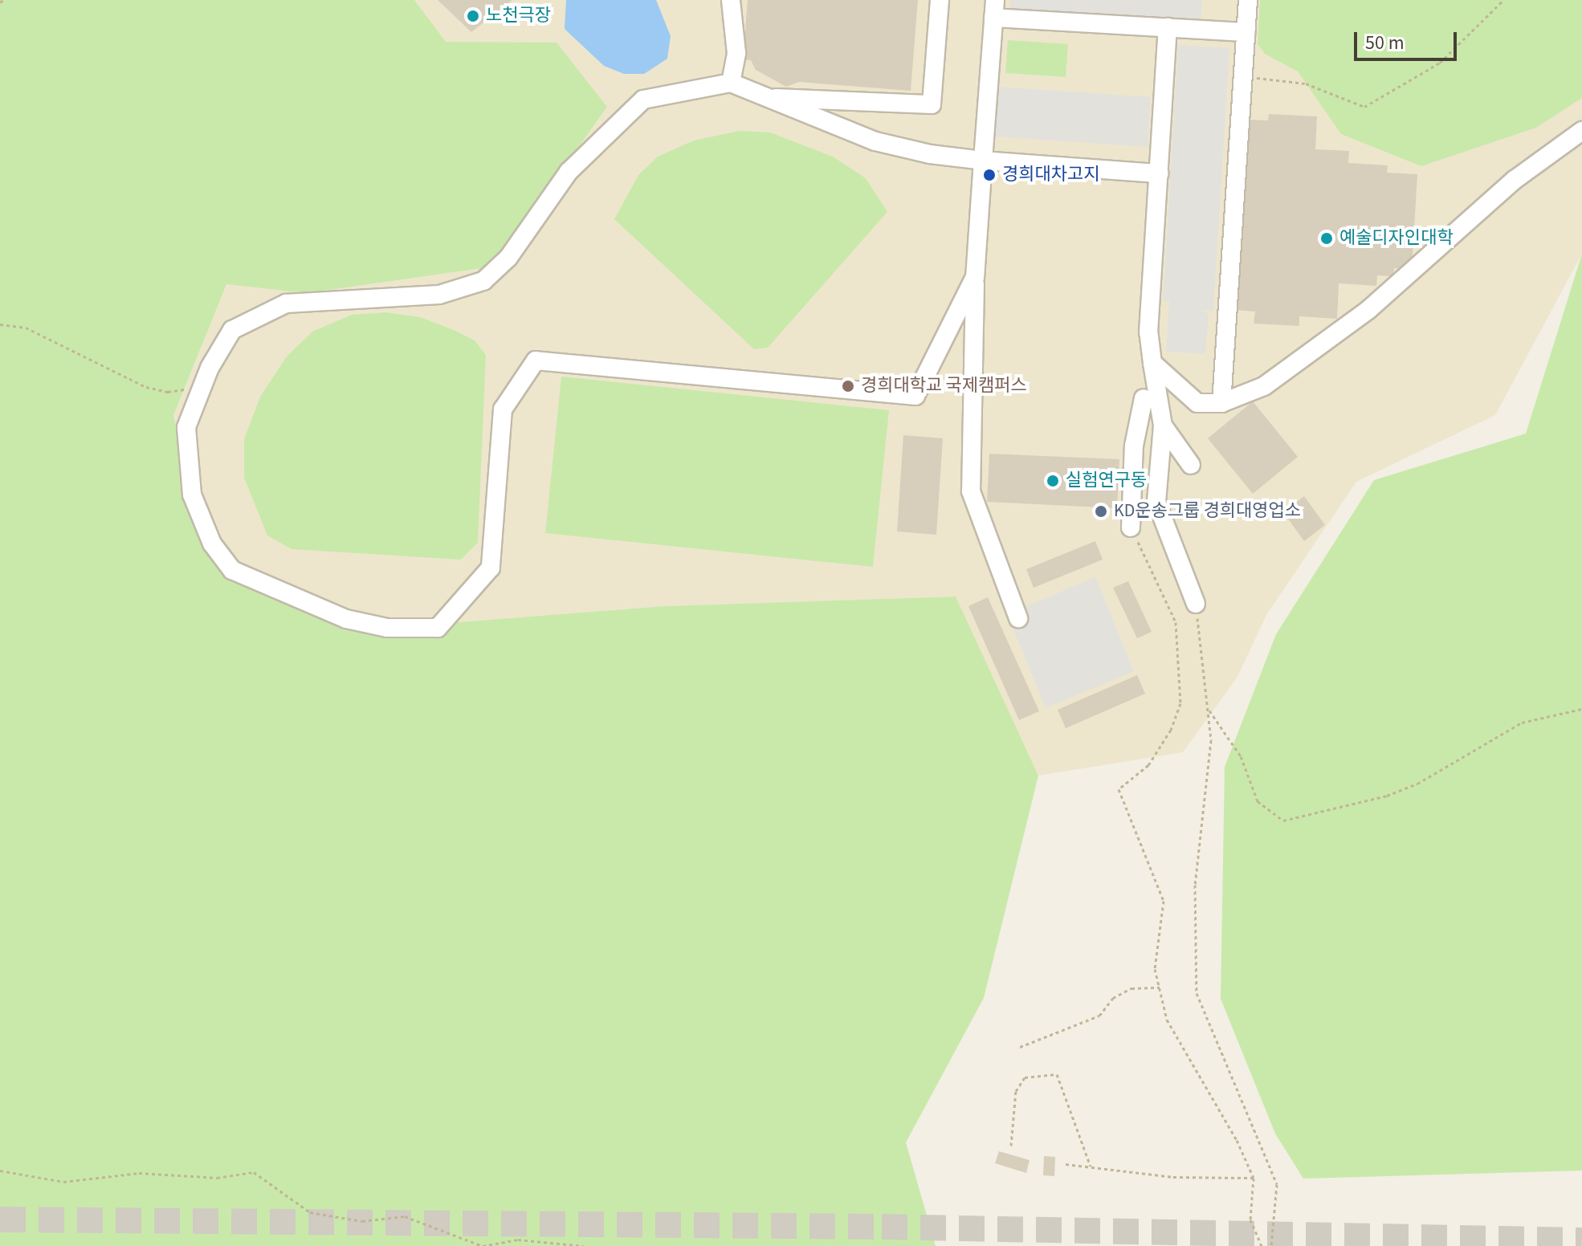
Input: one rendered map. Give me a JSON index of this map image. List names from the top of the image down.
{
  "places": [
    "노천극장",
    "경희대차고지",
    "예술디자인대학",
    "경희대학교 국제캠퍼스",
    "실험연구동",
    "KD운송그룹 경희대영업소"
  ],
  "scale_bar": "50 m"
}
